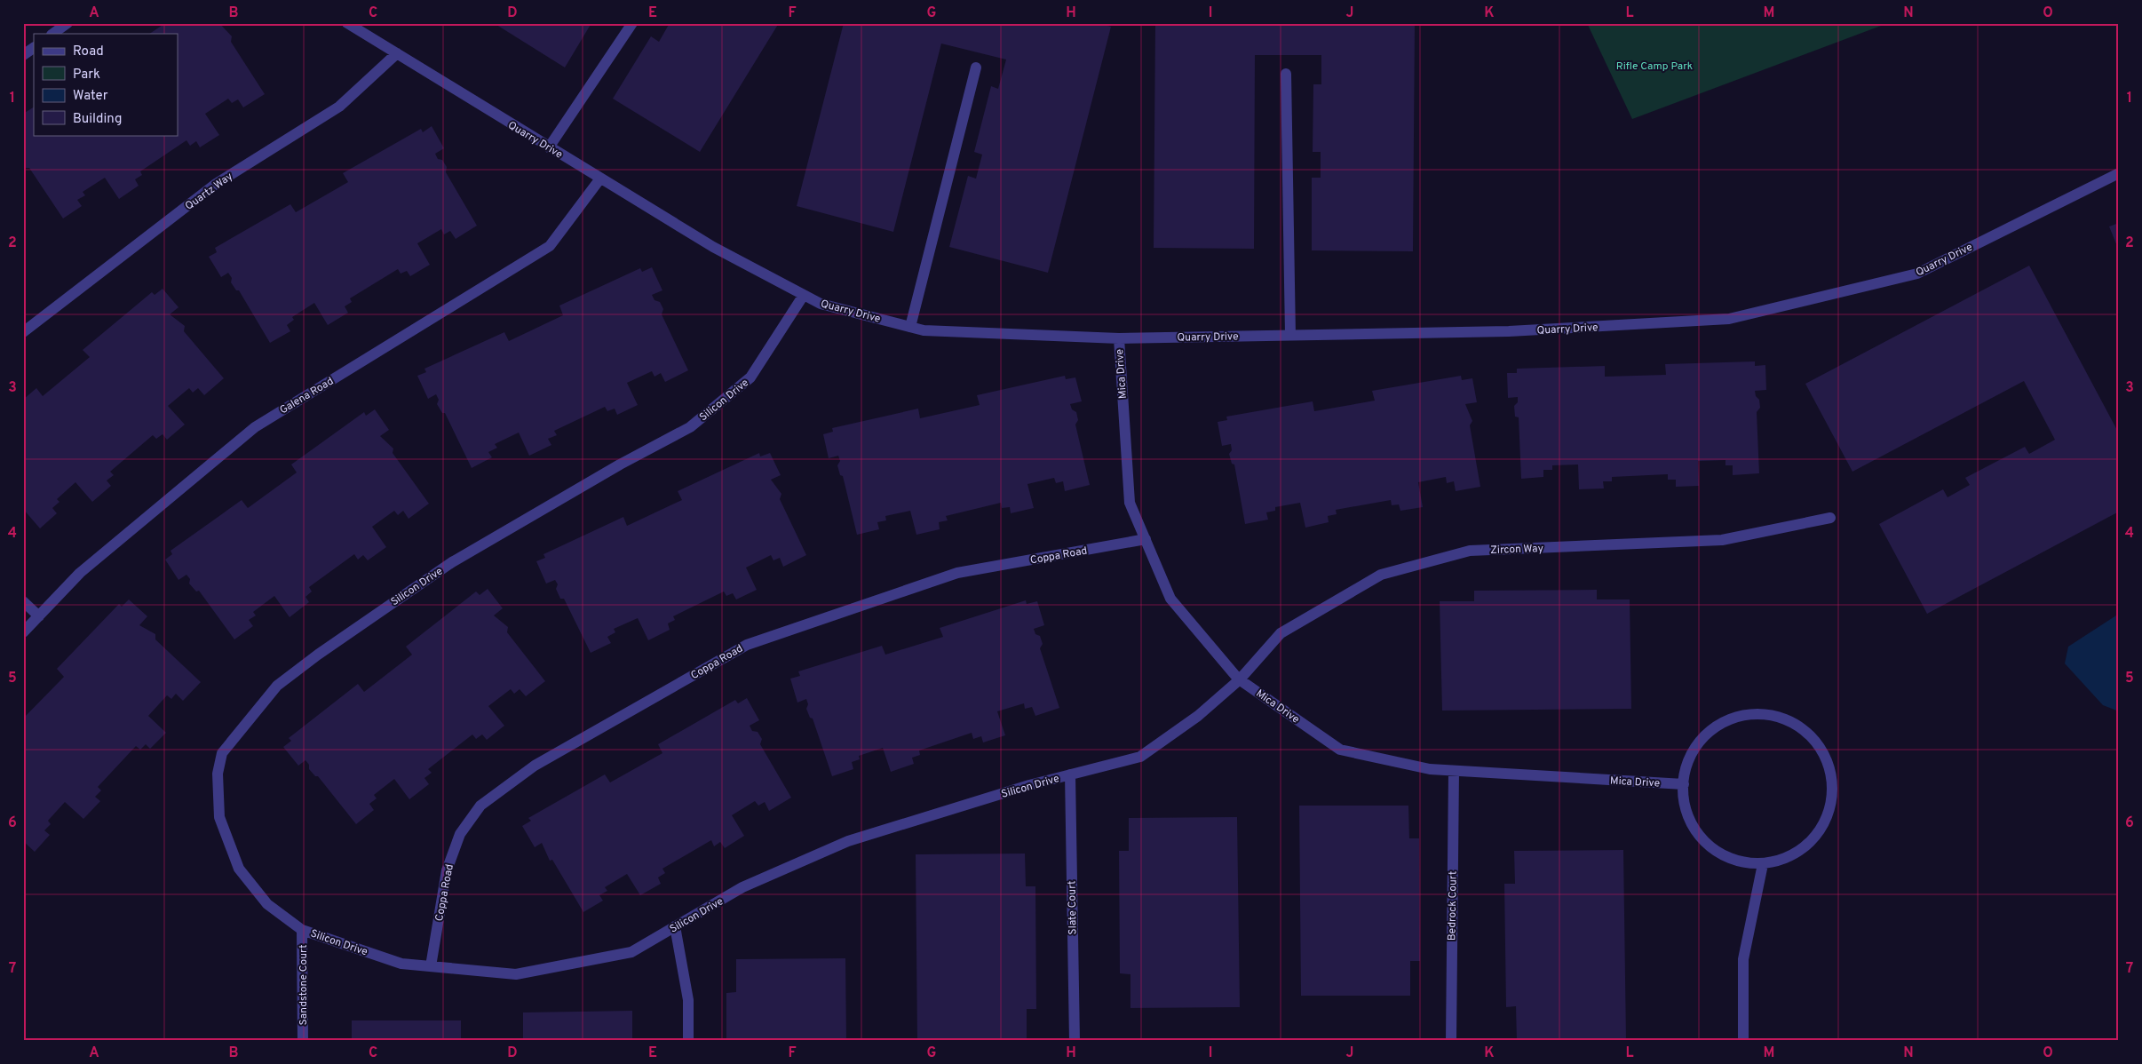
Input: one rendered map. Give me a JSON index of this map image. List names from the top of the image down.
{
  "streets": {
    "street": [
      "Quarry Drive",
      "Quartz Way",
      "Mica Drive",
      "Galena Road",
      "Silicon Drive",
      "Zircon Way",
      "Coppa Road",
      "Bedrock Court",
      "Slate Court",
      "Sandstone Court"
    ]
  },
  "crossings": [
    ["Quarry Drive", "Quartz Way"],
    ["Quarry Drive", "Mica Drive"],
    ["Quarry Drive", "Galena Road"],
    ["Quarry Drive", "Silicon Drive"],
    ["Mica Drive", "Silicon Drive"],
    ["Mica Drive", "Zircon Way"],
    ["Mica Drive", "Coppa Road"],
    ["Mica Drive", "Bedrock Court"],
    ["Silicon Drive", "Zircon Way"],
    ["Silicon Drive", "Coppa Road"],
    ["Silicon Drive", "Slate Court"],
    ["Silicon Drive", "Sandstone Court"]
  ],
  "parks": ["Rifle Camp Park"],
  "legend": [
    "Road",
    "Park",
    "Water",
    "Building"
  ],
  "grid": {
    "columns": [
      "A",
      "B",
      "C",
      "D",
      "E",
      "F",
      "G",
      "H",
      "I",
      "J",
      "K",
      "L",
      "M",
      "N",
      "O"
    ],
    "rows": [
      "1",
      "2",
      "3",
      "4",
      "5",
      "6",
      "7"
    ]
  }
}
